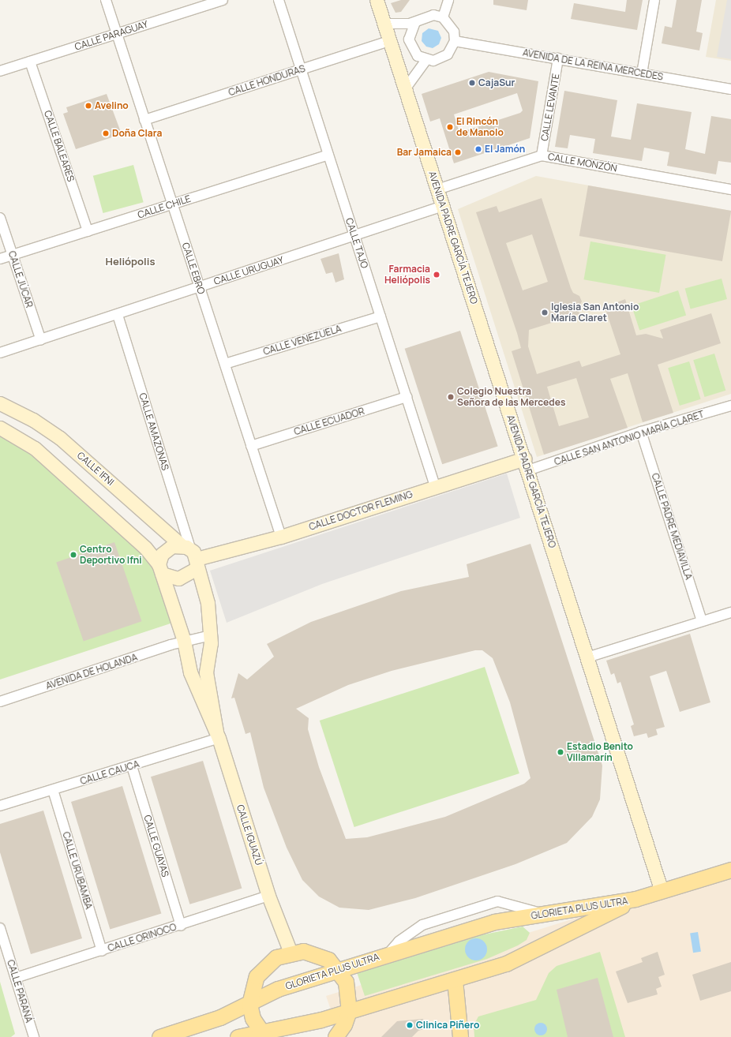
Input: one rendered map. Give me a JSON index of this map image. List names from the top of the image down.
{
  "streets": {
    "main road": ["GLORIETA PLUS ULTRA"],
    "street": [
      "CALLE PARAGUAY",
      "AVENIDA DE LA REINA MERCEDES",
      "CALLE HONDURAS",
      "CALLE LEVANTE",
      "CALLE BALEARES",
      "CALLE MONZÓN",
      "CALLE CHILE",
      "AVENIDA PADRE GARCÍA TEJERO",
      "CALLE TAJO",
      "CALLE EBRO",
      "CALLE URUGUAY",
      "CALLE JÚCAR",
      "CALLE VENEZUELA",
      "CALLE ECUADOR",
      "CALLE AMAZONAS",
      "CALLE SAN ANTONIO MARÍA CLARET",
      "CALLE IFNI",
      "CALLE DOCTOR FLEMING",
      "CALLE PADRE MEDIAVILLA",
      "AVENIDA DE HOLANDA",
      "CALLE CAUCA",
      "CALLE IGUAZÚ",
      "CALLE GUAYAS",
      "CALLE URUBAMBA",
      "CALLE ORINOCO",
      "CALLE PARANÁ"
    ]
  },
  "crossings": [
    ["CALLE PARAGUAY", "CALLE BALEARES"],
    ["CALLE PARAGUAY", "CALLE EBRO"],
    ["AVENIDA DE LA REINA MERCEDES", "CALLE LEVANTE"],
    ["CALLE HONDURAS", "AVENIDA PADRE GARCÍA TEJERO"],
    ["CALLE HONDURAS", "CALLE TAJO"],
    ["CALLE HONDURAS", "CALLE EBRO"],
    ["CALLE LEVANTE", "CALLE MONZÓN"],
    ["CALLE BALEARES", "CALLE CHILE"],
    ["CALLE MONZÓN", "AVENIDA PADRE GARCÍA TEJERO"],
    ["CALLE CHILE", "CALLE TAJO"],
    ["CALLE CHILE", "CALLE EBRO"],
    ["CALLE CHILE", "CALLE JÚCAR"],
    ["AVENIDA PADRE GARCÍA TEJERO", "CALLE URUGUAY"],
    ["AVENIDA PADRE GARCÍA TEJERO", "CALLE SAN ANTONIO MARÍA CLARET"],
    ["AVENIDA PADRE GARCÍA TEJERO", "CALLE DOCTOR FLEMING"],
    ["CALLE TAJO", "CALLE URUGUAY"],
    ["CALLE TAJO", "CALLE VENEZUELA"],
    ["CALLE TAJO", "CALLE ECUADOR"],
    ["CALLE TAJO", "CALLE DOCTOR FLEMING"],
    ["CALLE EBRO", "CALLE URUGUAY"],
    ["CALLE EBRO", "CALLE VENEZUELA"],
    ["CALLE EBRO", "CALLE ECUADOR"],
    ["CALLE EBRO", "CALLE DOCTOR FLEMING"],
    ["CALLE URUGUAY", "CALLE JÚCAR"],
    ["CALLE URUGUAY", "CALLE AMAZONAS"],
    ["CALLE AMAZONAS", "CALLE IFNI"],
    ["CALLE AMAZONAS", "CALLE DOCTOR FLEMING"],
    ["CALLE AMAZONAS", "CALLE IGUAZÚ"],
    ["CALLE SAN ANTONIO MARÍA CLARET", "CALLE DOCTOR FLEMING"],
    ["CALLE SAN ANTONIO MARÍA CLARET", "CALLE PADRE MEDIAVILLA"],
    ["CALLE IFNI", "CALLE DOCTOR FLEMING"],
    ["CALLE IFNI", "CALLE IGUAZÚ"],
    ["CALLE DOCTOR FLEMING", "CALLE IGUAZÚ"],
    ["AVENIDA DE HOLANDA", "CALLE IGUAZÚ"],
    ["CALLE CAUCA", "CALLE IGUAZÚ"],
    ["CALLE CAUCA", "CALLE GUAYAS"],
    ["CALLE CAUCA", "CALLE URUBAMBA"],
    ["CALLE IGUAZÚ", "CALLE ORINOCO"],
    ["CALLE GUAYAS", "CALLE ORINOCO"],
    ["CALLE URUBAMBA", "CALLE ORINOCO"],
    ["CALLE ORINOCO", "CALLE PARANÁ"]
  ],
  "districts": ["Heliópolis"],
  "places": [
    "CajaSur",
    "Avelino",
    "El Rincón de Manolo",
    "Doña Clara",
    "El Jamón",
    "Bar Jamaica",
    "Farmacia Heliópolis",
    "Iglesia San Antonio María Claret",
    "Colegio Nuestra Señora de las Mercedes",
    "Centro Deportivo Ifni",
    "Estadio Benito Villamarín",
    "Clinica Piñero"
  ]
}
